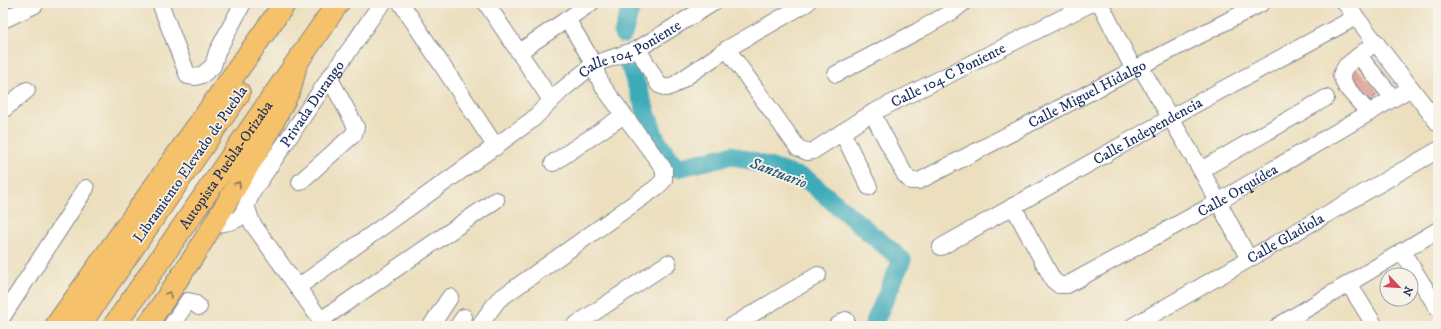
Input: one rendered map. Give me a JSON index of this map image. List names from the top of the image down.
{
  "streets": {
    "highway": ["Libramiento Elevado de Puebla", "Autopista Puebla-Orizaba"],
    "street": [
      "Calle 104 Poniente",
      "Calle 104 C Poniente",
      "Calle Miguel Hidalgo",
      "Privada Durango",
      "Calle Independencia",
      "Calle Orquídea",
      "Calle Gladiola"
    ]
  },
  "crossings": [
    ["Calle 104 C Poniente", "Calle Miguel Hidalgo"],
    ["Calle Independencia", "Calle Orquídea"]
  ],
  "water": ["Santuario"],
  "north": "bottom right"
}
